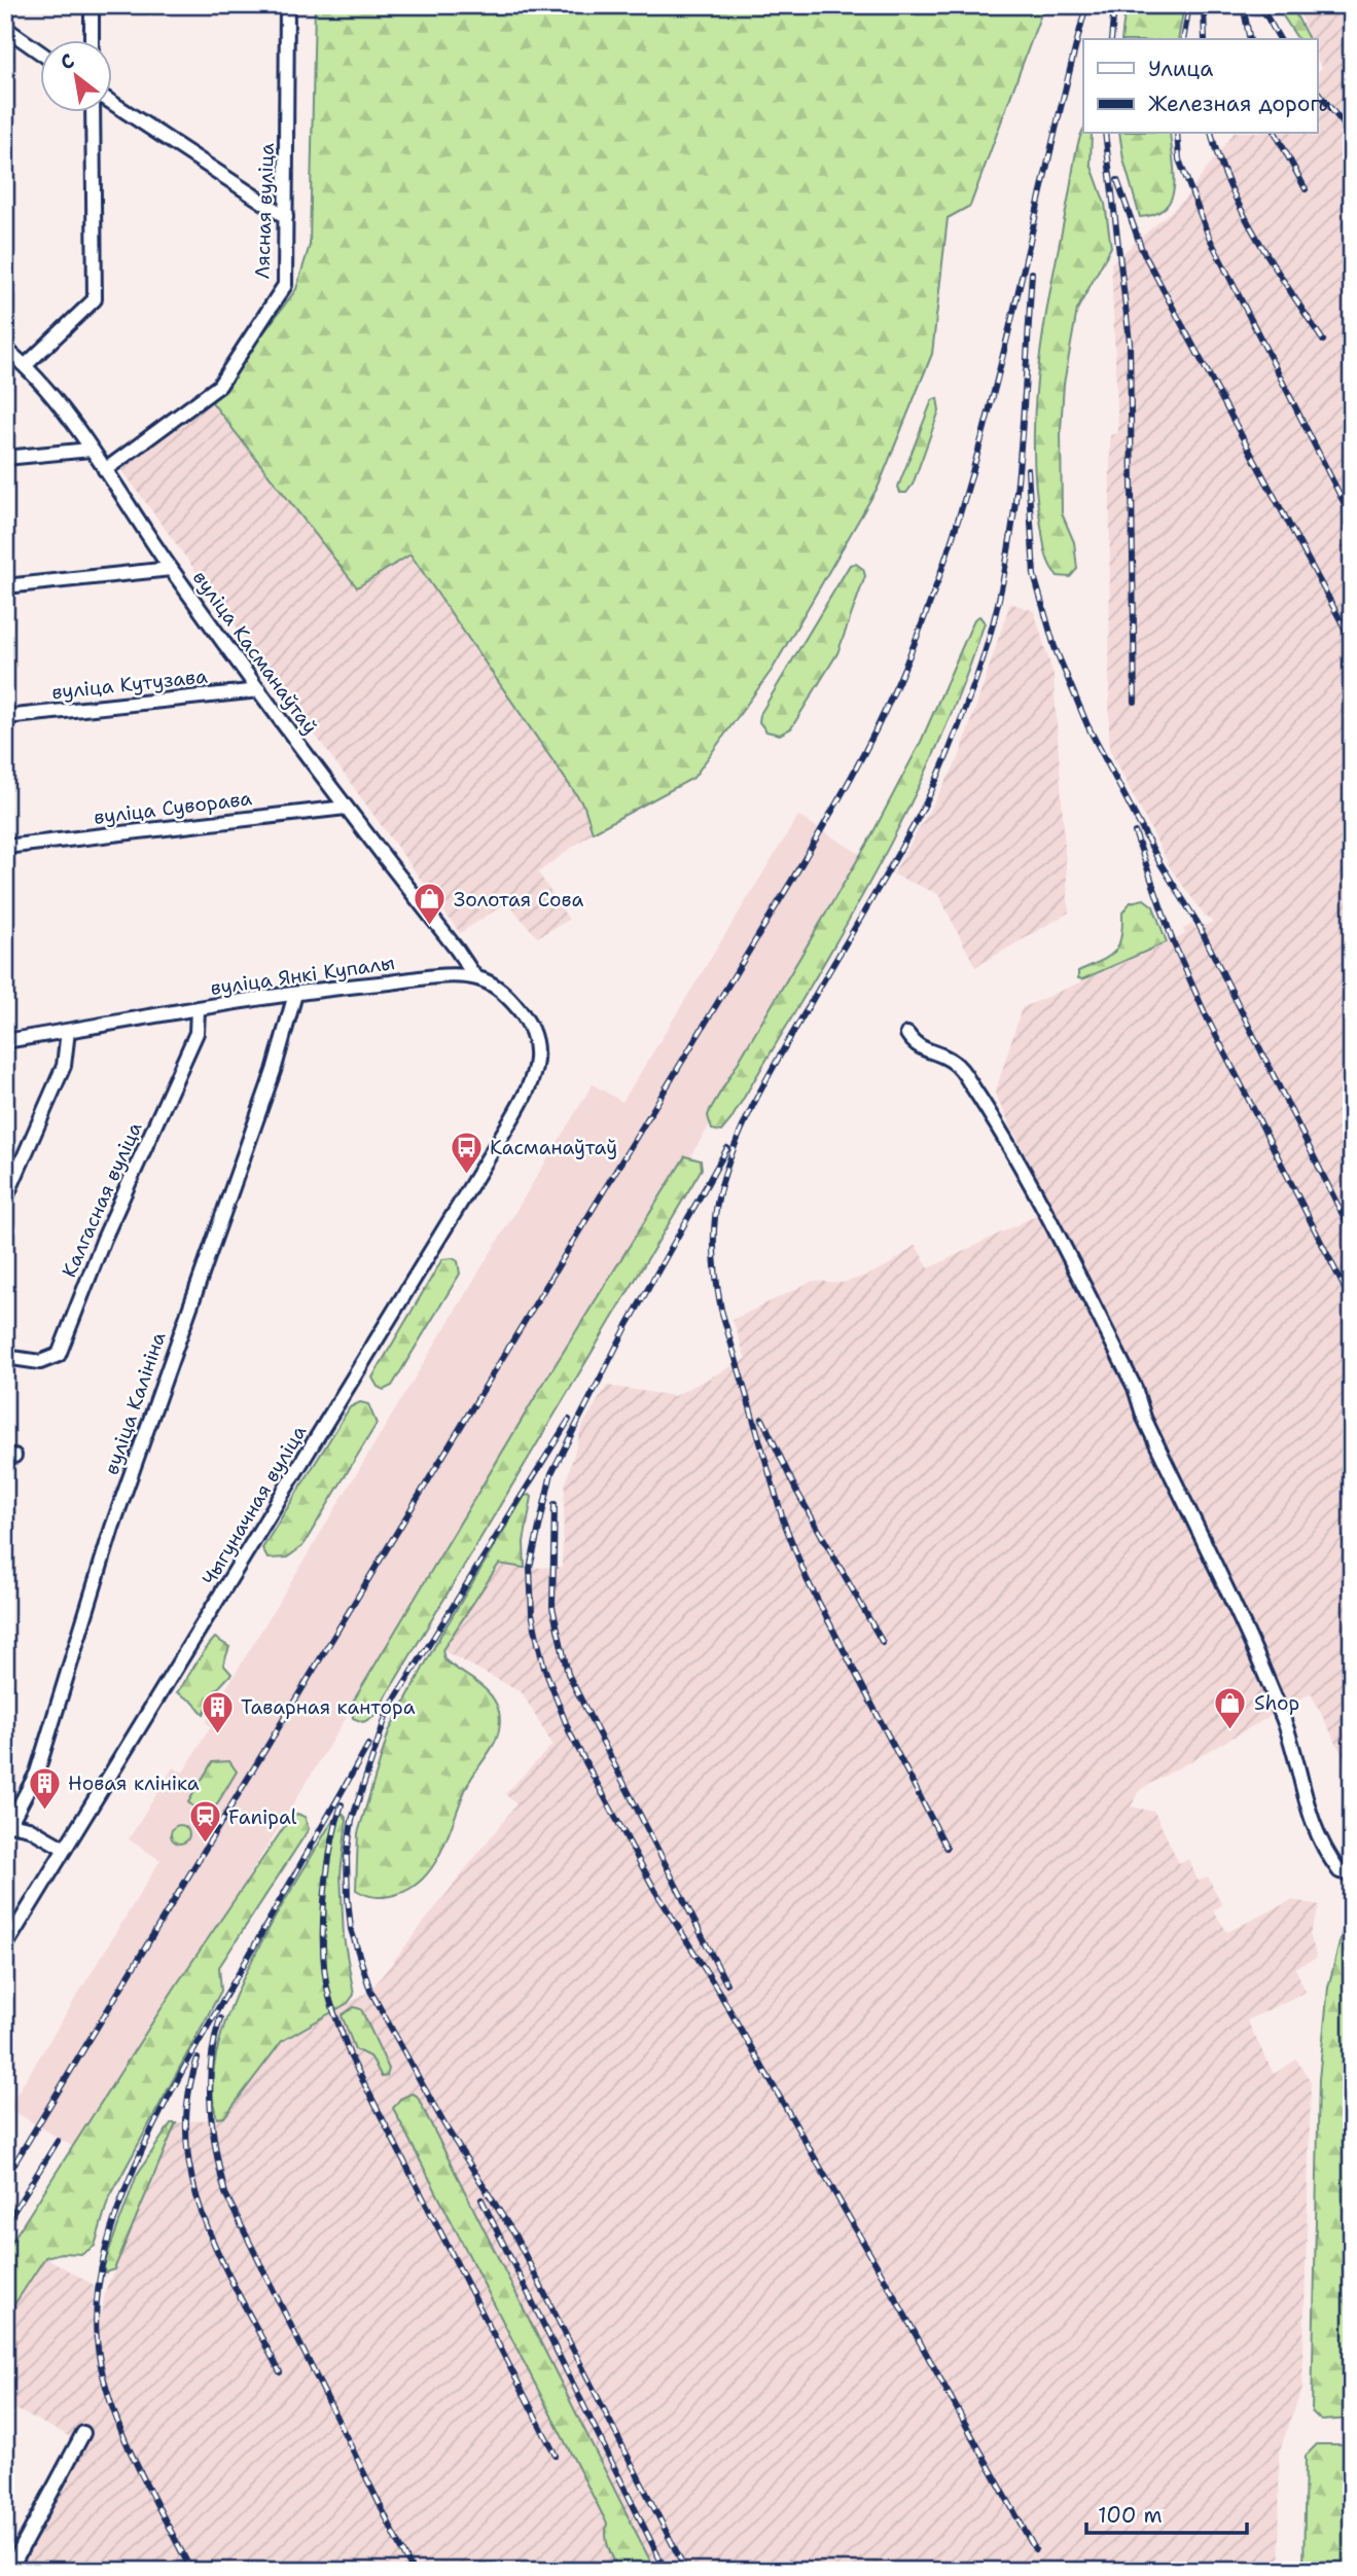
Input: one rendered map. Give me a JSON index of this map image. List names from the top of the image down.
{
  "streets": {
    "street": [
      "Лясная вуліца",
      "вуліца Касманаўтаў",
      "вуліца Кутузава",
      "вуліца Суворава",
      "вуліца Янкі Купалы",
      "Калгасная вуліца",
      "вуліца Калініна",
      "Чыгуначная вуліца"
    ]
  },
  "crossings": [
    ["Лясная вуліца", "вуліца Касманаўтаў"],
    ["вуліца Касманаўтаў", "вуліца Кутузава"],
    ["вуліца Касманаўтаў", "вуліца Суворава"],
    ["вуліца Касманаўтаў", "вуліца Янкі Купалы"],
    ["вуліца Касманаўтаў", "Чыгуначная вуліца"],
    ["вуліца Янкі Купалы", "Калгасная вуліца"],
    ["вуліца Янкі Купалы", "вуліца Калініна"],
    ["вуліца Янкі Купалы", "Чыгуначная вуліца"]
  ],
  "places": {
    "shop": ["Золотая Сова", "Shop"],
    "bus stop": ["Касманаўтаў"],
    "building": ["Таварная кантора", "Новая клініка"],
    "station": ["Fanipal"]
  },
  "legend": ["Улица", "Железная дорога"],
  "scale_bar": "100 m",
  "north": "top left"
}
